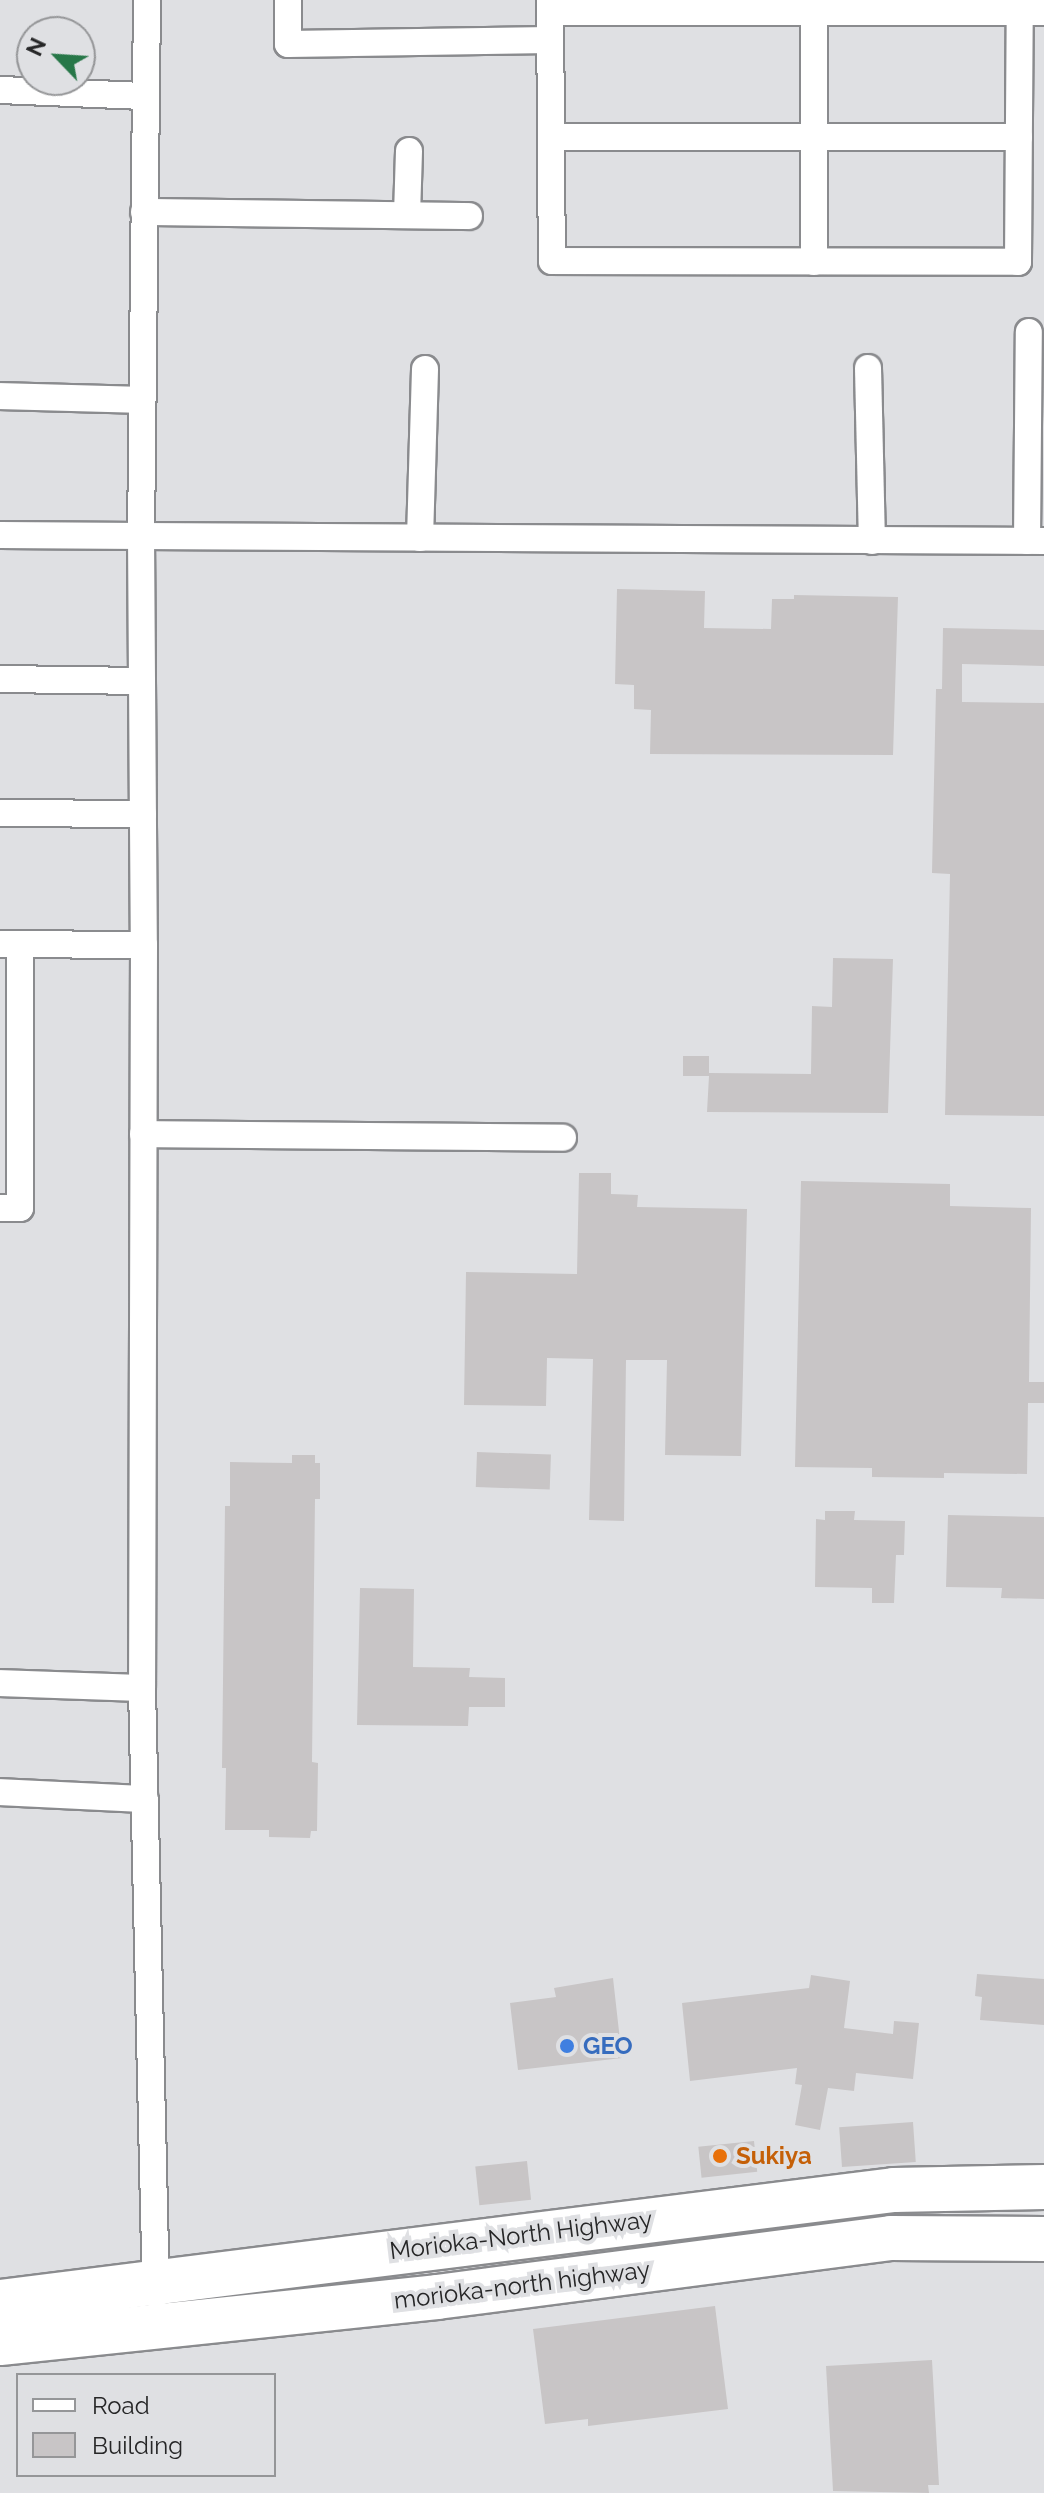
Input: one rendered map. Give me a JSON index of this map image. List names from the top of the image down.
{
  "streets": {
    "highway": ["Morioka-North Highway", "morioka-north highway"]
  },
  "places": ["GEO", "Sukiya"],
  "legend": ["Road", "Building"],
  "north": "top left"
}
